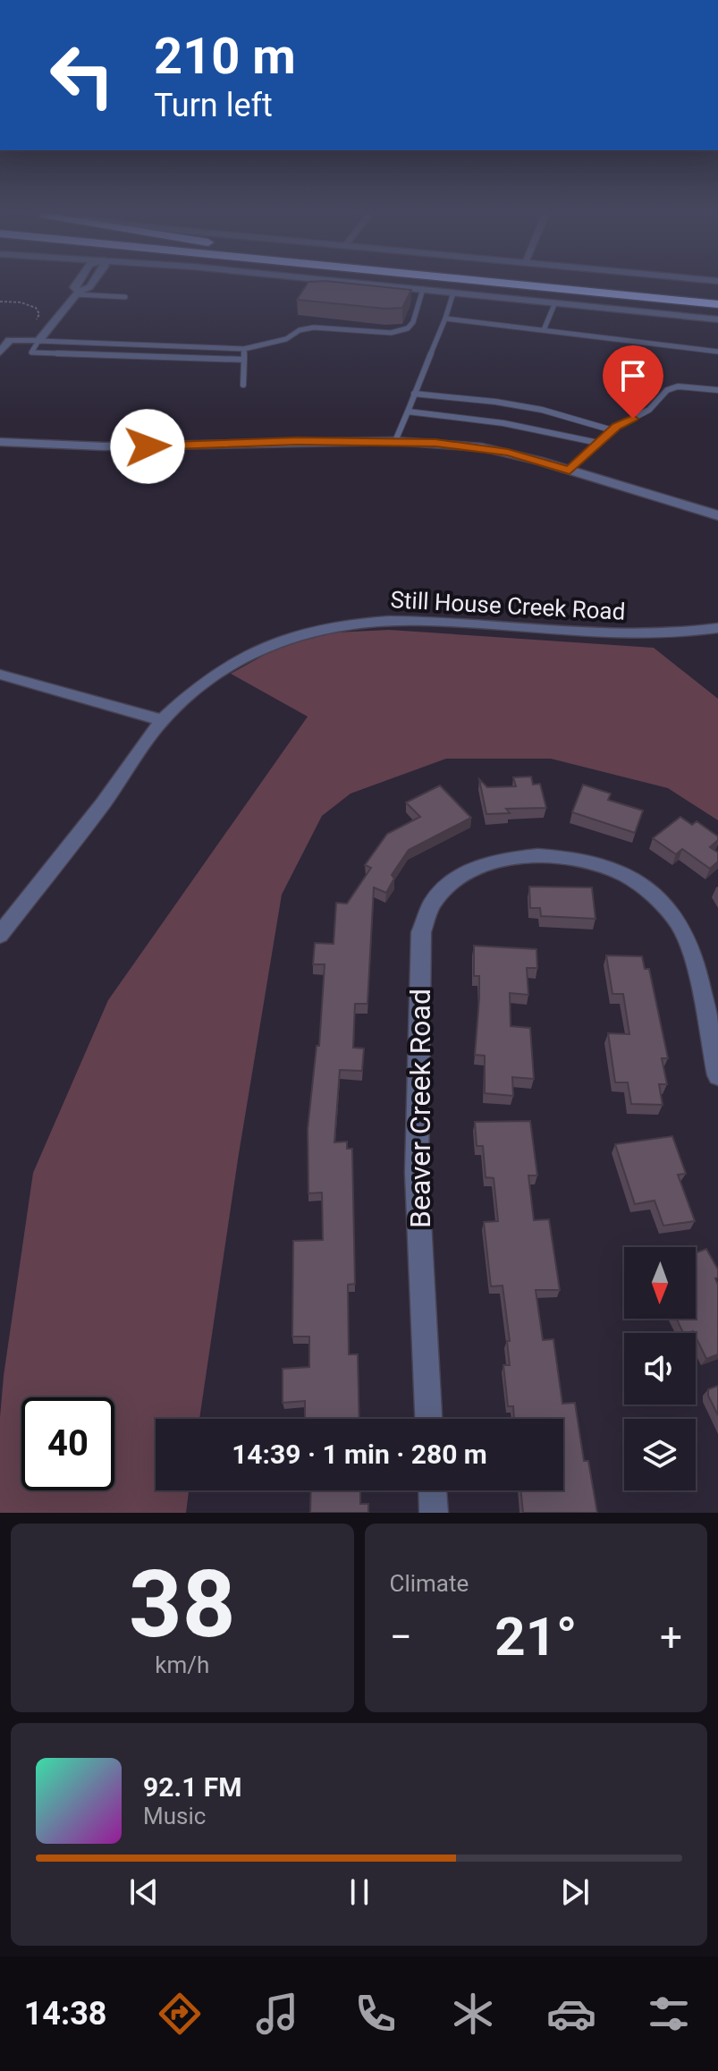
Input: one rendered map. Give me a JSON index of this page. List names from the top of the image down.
{
  "streets": {
    "street": ["Still House Creek Road", "Beaver Creek Road"]
  },
  "north": "bottom",
  "page": {
    "turn": ["210 m", "Turn left"],
    "limit": "40",
    "trip": "14:39 · 1 min · 280 m",
    "tile": [
      ["38", "km/h"],
      "Climate"
    ],
    "heat": ["−", "21°", "+"],
    "song": ["92.1 FM", "Music"],
    "tabs": "14:38"
  }
}
